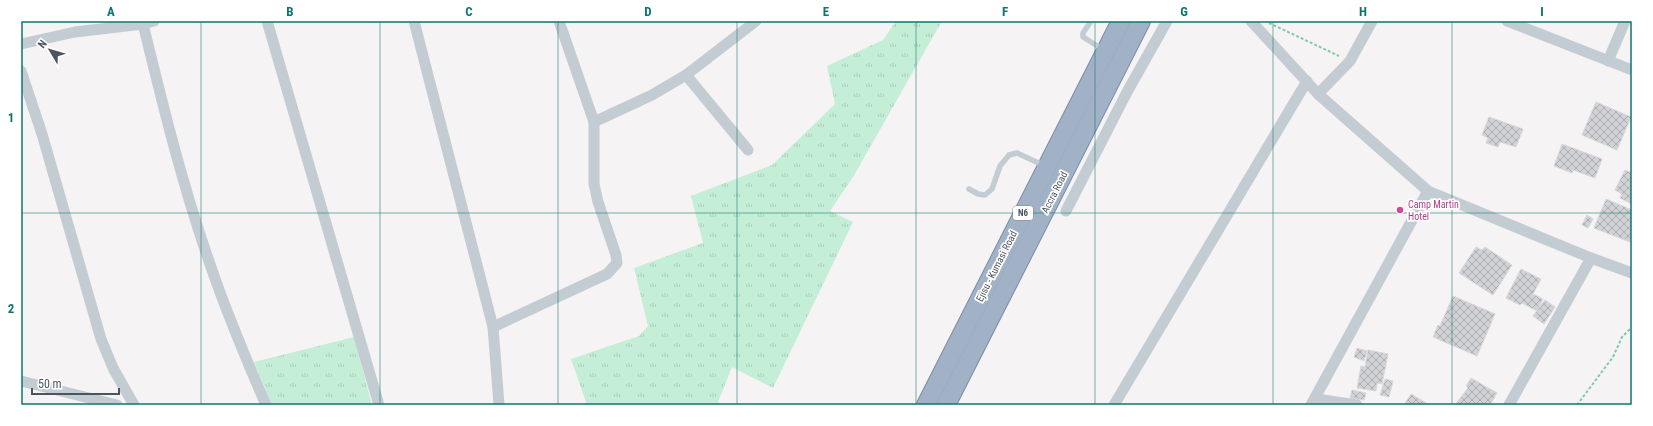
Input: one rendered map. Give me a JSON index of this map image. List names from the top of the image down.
{
  "streets": {
    "highway": ["Accra Road", "N6", "Ejisu - Kumasi Road"]
  },
  "places": ["Camp Martin Hotel"],
  "scale_bar": "50 m",
  "north": "top left",
  "grid": {
    "columns": [
      "A",
      "B",
      "C",
      "D",
      "E",
      "F",
      "G",
      "H",
      "I"
    ],
    "rows": ["1", "2"]
  }
}
